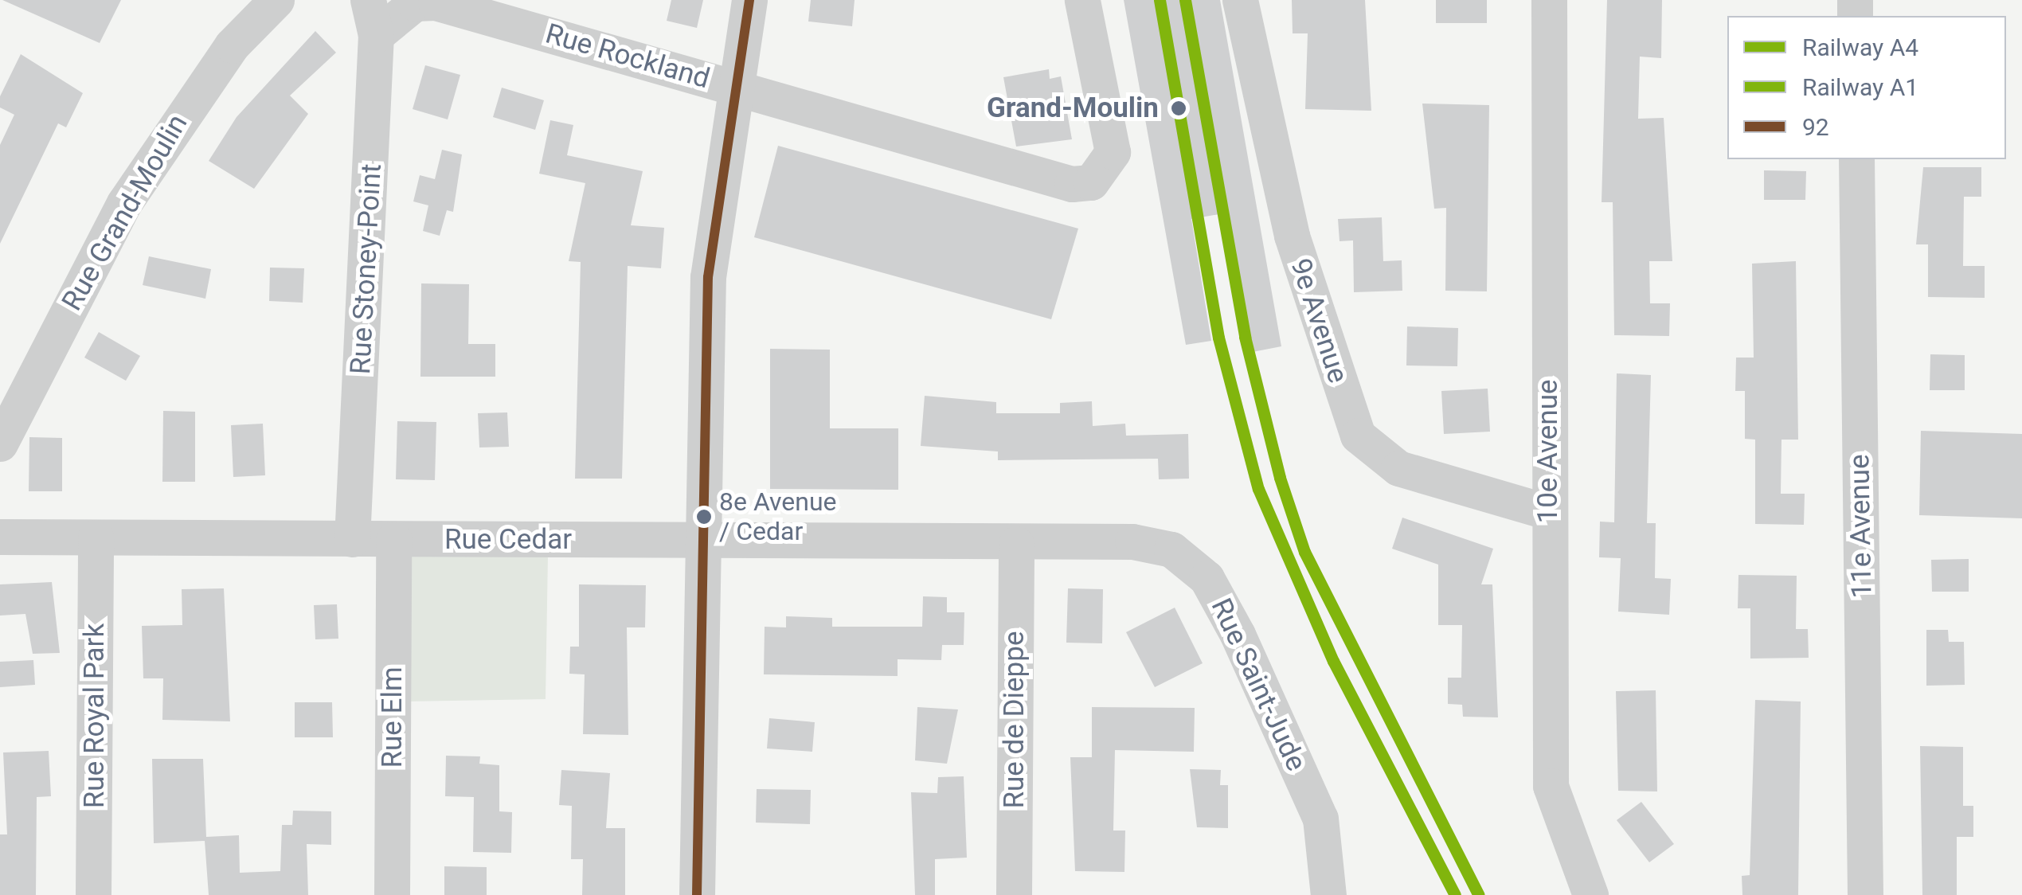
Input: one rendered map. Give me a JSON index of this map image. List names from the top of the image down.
{
  "streets": {
    "street": [
      "Rue Rockland",
      "Rue Grand-Moulin",
      "Rue Stoney-Point",
      "9e Avenue",
      "10e Avenue",
      "11e Avenue",
      "Rue Cedar",
      "Rue Saint-Jude",
      "Rue Royal Park",
      "Rue Elm",
      "Rue de Dieppe"
    ]
  },
  "crossings": [
    ["Rue Rockland", "Rue Stoney-Point"],
    ["Rue Stoney-Point", "Rue Cedar"],
    ["9e Avenue", "10e Avenue"],
    ["Rue Cedar", "Rue Saint-Jude"],
    ["Rue Cedar", "Rue Royal Park"],
    ["Rue Cedar", "Rue Elm"],
    ["Rue Cedar", "Rue de Dieppe"],
    ["Rue Saint-Jude", "Rue de Dieppe"]
  ],
  "places": ["Grand-Moulin", "8e Avenue / Cedar"],
  "lines": ["rail line A4", "rail line A1", "transit line 92"],
  "legend": ["Railway A4", "Railway A1", "92"]
}
